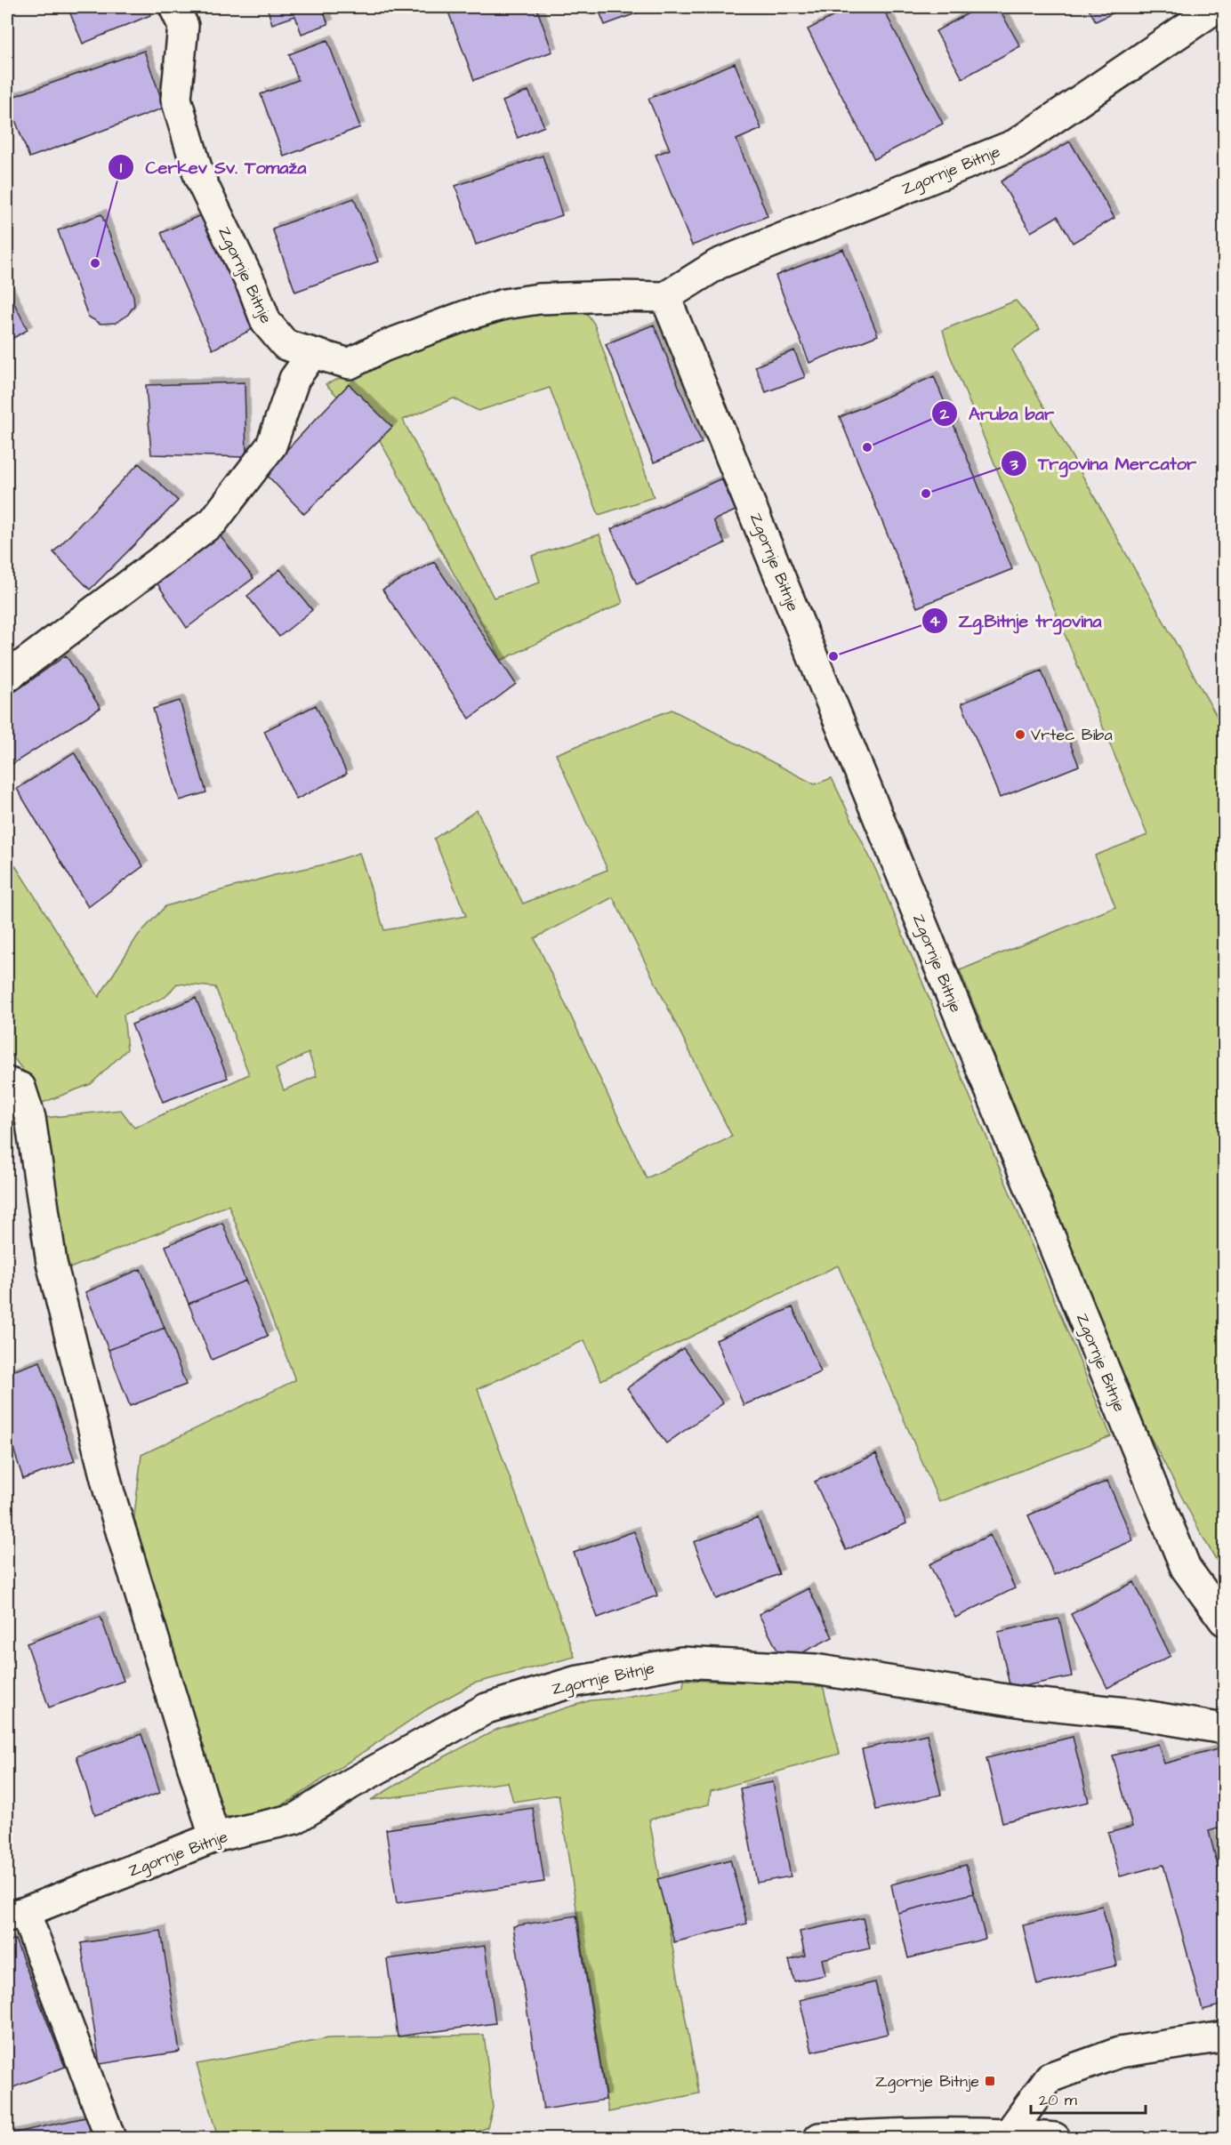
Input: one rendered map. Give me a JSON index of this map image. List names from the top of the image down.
{
  "streets": {
    "street": ["Zgornje Bitnje"]
  },
  "places": {
    "other": [
      "Cerkev Sv. Tomaža",
      "Aruba bar",
      "Trgovina Mercator",
      "Zg.Bitnje trgovina",
      "Vrtec Biba"
    ],
    "transit": ["Zgornje Bitnje"]
  },
  "scale_bar": "20 m"
}
